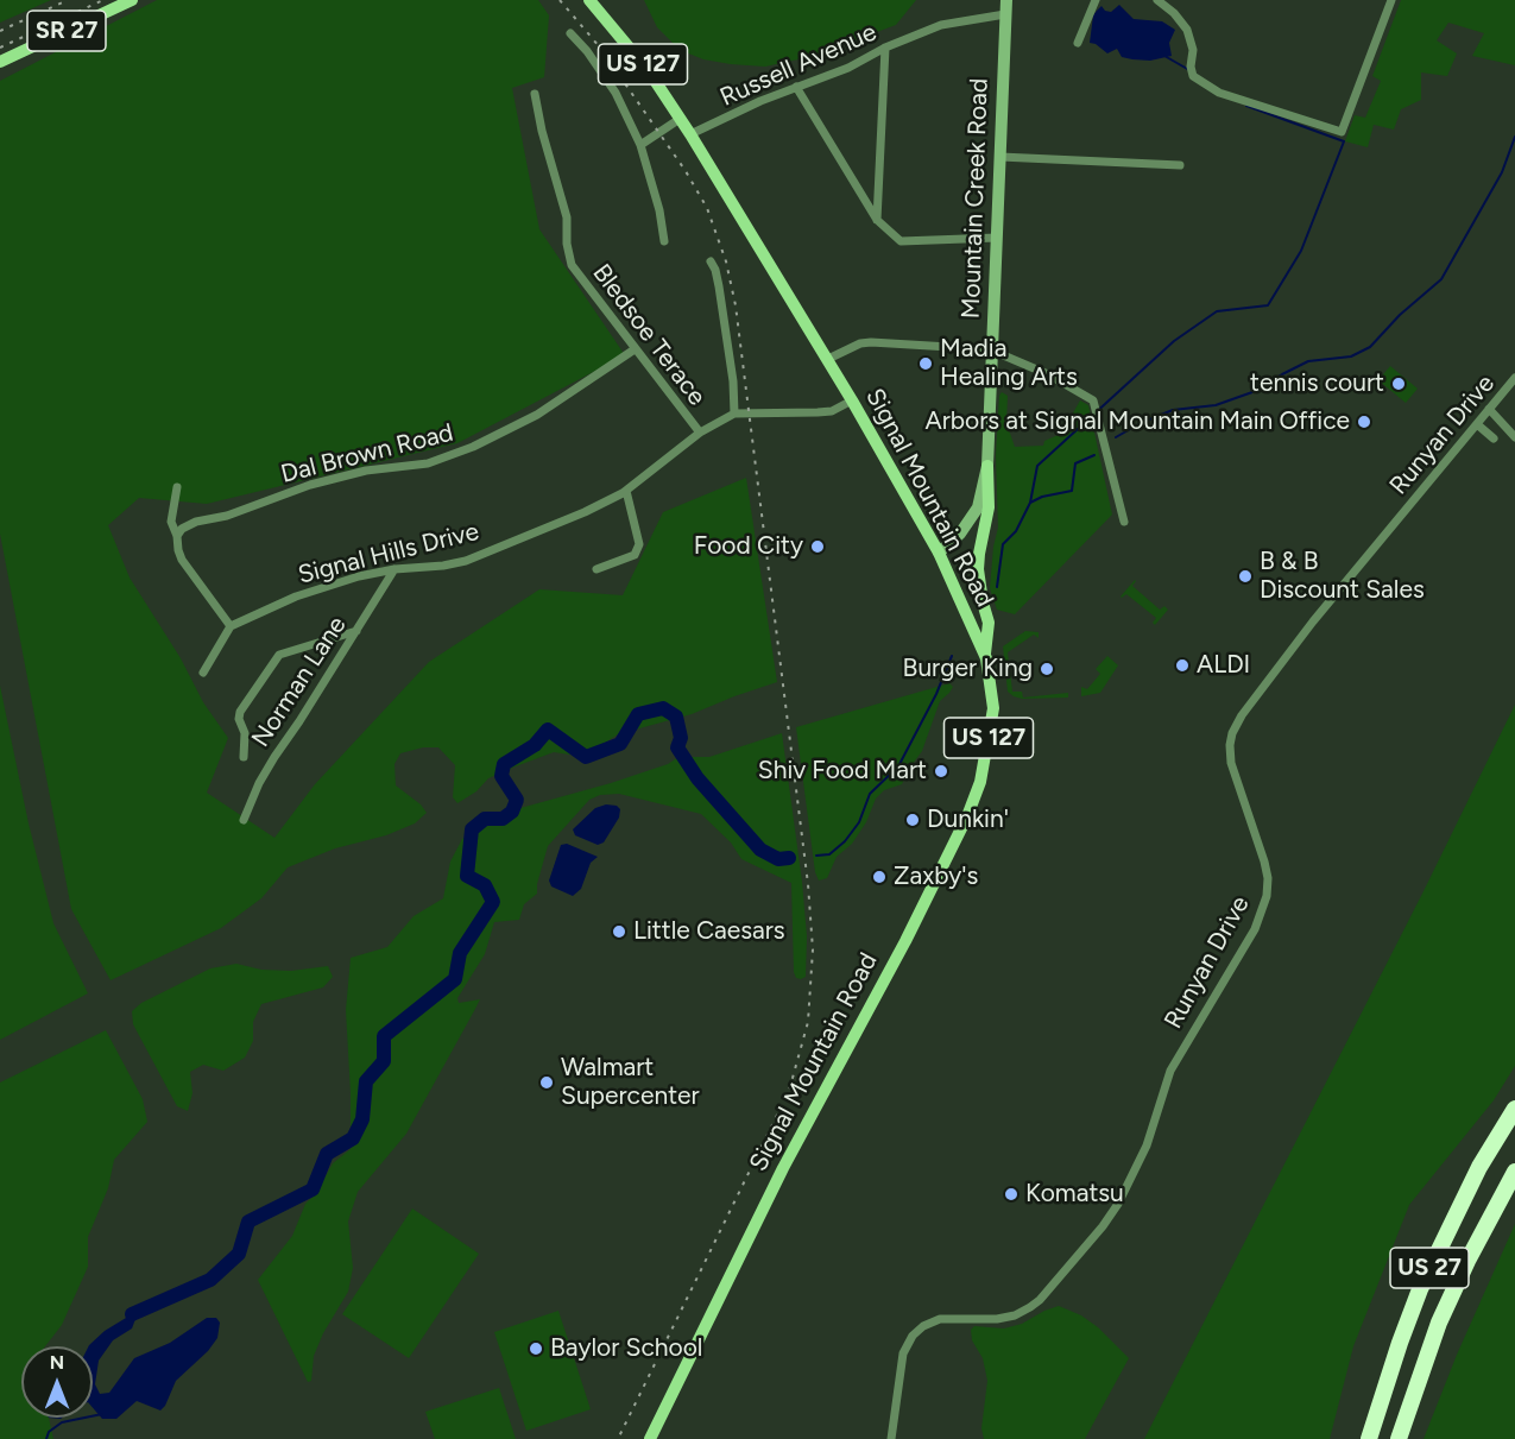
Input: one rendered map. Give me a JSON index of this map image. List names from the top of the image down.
{
  "streets": {
    "highway": ["US 27"],
    "main road": [
      "SR 27",
      "US 127",
      "Mountain Creek Road",
      "Signal Mountain Road"
    ],
    "street": [
      "Russell Avenue",
      "Bledsoe Terace",
      "Runyan Drive",
      "Dal Brown Road",
      "Signal Hills Drive",
      "Norman Lane"
    ]
  },
  "crossings": [
    ["Russell Avenue", "Mountain Creek Road"],
    ["Russell Avenue", "Signal Mountain Road"],
    ["Mountain Creek Road", "Signal Mountain Road"],
    ["Bledsoe Terace", "Dal Brown Road"],
    ["Bledsoe Terace", "Signal Hills Drive"],
    ["Signal Mountain Road", "Signal Hills Drive"],
    ["Signal Hills Drive", "Norman Lane"]
  ],
  "places": [
    "Madia Healing Arts",
    "tennis court",
    "Arbors at Signal Mountain Main Office",
    "Food City",
    "B & B Discount Sales",
    "ALDI",
    "Burger King",
    "Shiv Food Mart",
    "Dunkin'",
    "Zaxby's",
    "Little Caesars",
    "Walmart Supercenter",
    "Komatsu",
    "Baylor School"
  ],
  "north": "top"
}
